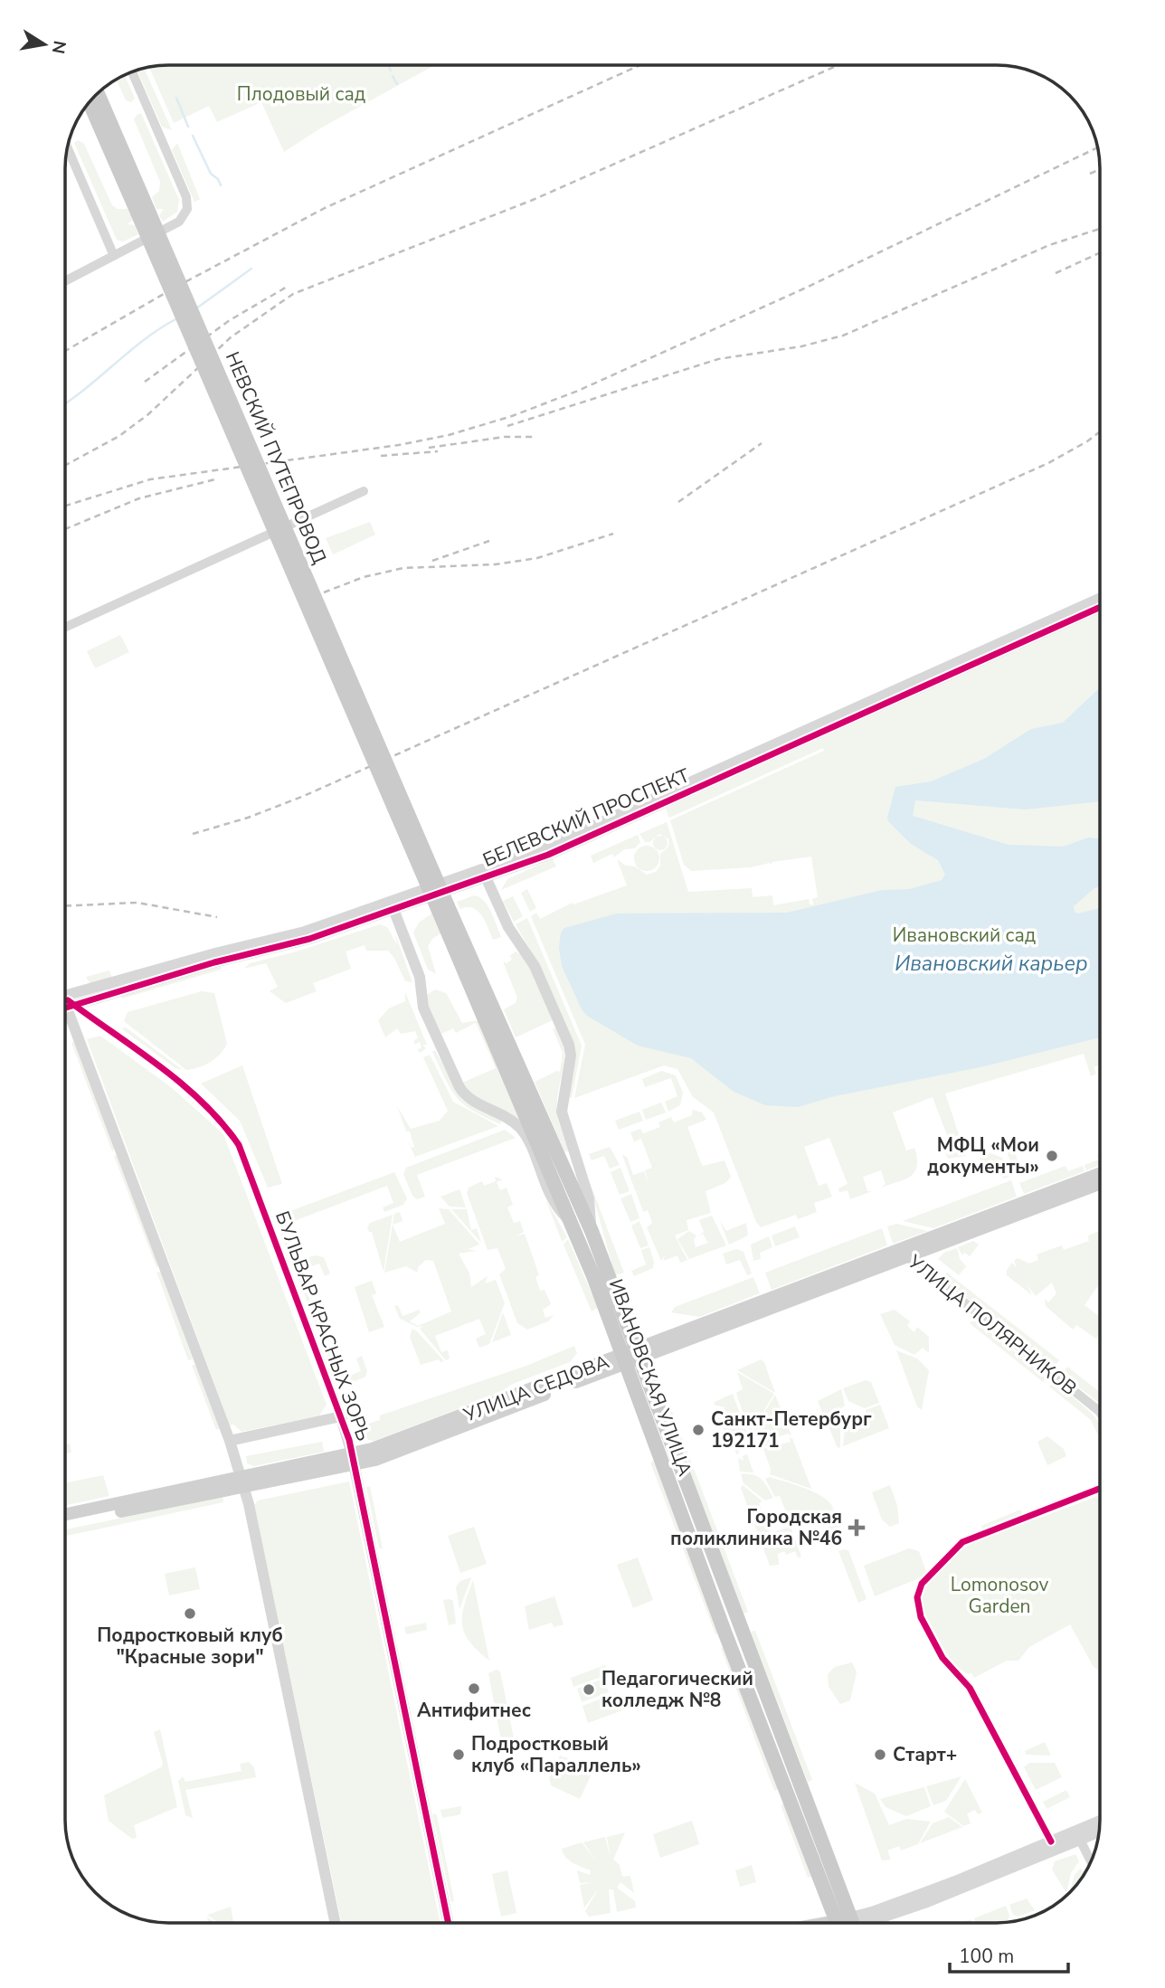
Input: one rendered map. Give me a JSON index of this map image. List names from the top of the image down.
{
  "streets": {
    "main road": ["НЕВСКИЙ ПУТЕПРОВОД", "ИВАНОВСКАЯ УЛИЦА", "УЛИЦА СЕДОВА"],
    "street": ["БЕЛЕВСКИЙ ПРОСПЕКТ", "УЛИЦА ПОЛЯРНИКОВ", "БУЛЬВАР КРАСНЫХ ЗОРЬ"]
  },
  "crossings": [
    ["НЕВСКИЙ ПУТЕПРОВОД", "ИВАНОВСКАЯ УЛИЦА"],
    ["БЕЛЕВСКИЙ ПРОСПЕКТ", "ИВАНОВСКАЯ УЛИЦА"],
    ["УЛИЦА ПОЛЯРНИКОВ", "УЛИЦА СЕДОВА"],
    ["БУЛЬВАР КРАСНЫХ ЗОРЬ", "УЛИЦА СЕДОВА"],
    ["ИВАНОВСКАЯ УЛИЦА", "УЛИЦА СЕДОВА"]
  ],
  "water": ["Ивановский карьер"],
  "parks": ["Плодовый сад", "Ивановский сад", "Lomonosov Garden"],
  "places": {
    "other": [
      "МФЦ «Мои документы»",
      "Санкт-Петербург 192171",
      "Подростковый клуб \"Красные зори\"",
      "Антифитнес",
      "Педагогический колледж №8",
      "Подростковый клуб «Параллель»",
      "Старт+"
    ],
    "health": ["Городская поликлиника №46"]
  },
  "scale_bar": "100 m",
  "north": "right"
}
